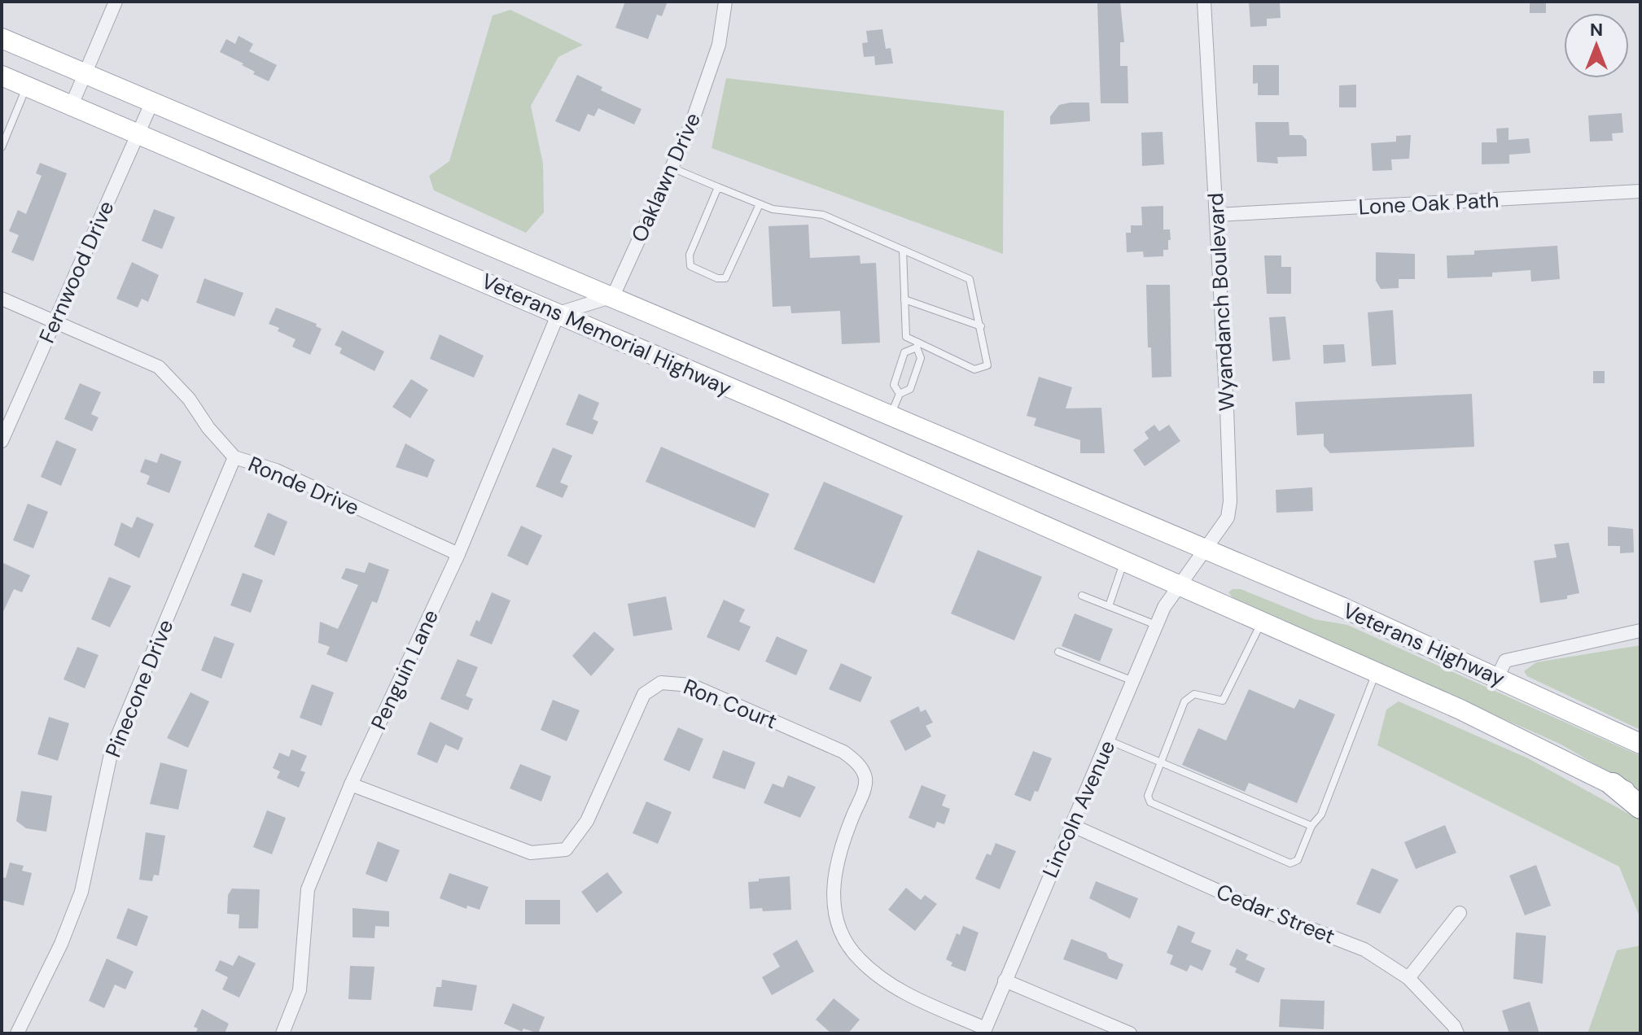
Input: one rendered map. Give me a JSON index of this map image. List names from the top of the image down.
{
  "streets": {
    "main road": ["Veterans Memorial Highway", "Veterans Highway"],
    "street": [
      "Oaklawn Drive",
      "Lone Oak Path",
      "Fernwood Drive",
      "Wyandanch Boulevard",
      "Ronde Drive",
      "Penguin Lane",
      "Pinecone Drive",
      "Ron Court",
      "Lincoln Avenue",
      "Cedar Street"
    ]
  },
  "crossings": [
    ["Oaklawn Drive", "Veterans Memorial Highway"],
    ["Lone Oak Path", "Wyandanch Boulevard"],
    ["Fernwood Drive", "Veterans Memorial Highway"],
    ["Fernwood Drive", "Ronde Drive"],
    ["Wyandanch Boulevard", "Veterans Memorial Highway"],
    ["Wyandanch Boulevard", "Veterans Highway"],
    ["Wyandanch Boulevard", "Lincoln Avenue"],
    ["Veterans Memorial Highway", "Veterans Highway"],
    ["Veterans Memorial Highway", "Penguin Lane"],
    ["Veterans Memorial Highway", "Lincoln Avenue"],
    ["Ronde Drive", "Penguin Lane"],
    ["Ronde Drive", "Pinecone Drive"],
    ["Penguin Lane", "Ron Court"],
    ["Ron Court", "Lincoln Avenue"],
    ["Lincoln Avenue", "Cedar Street"]
  ],
  "north": "top"
}
